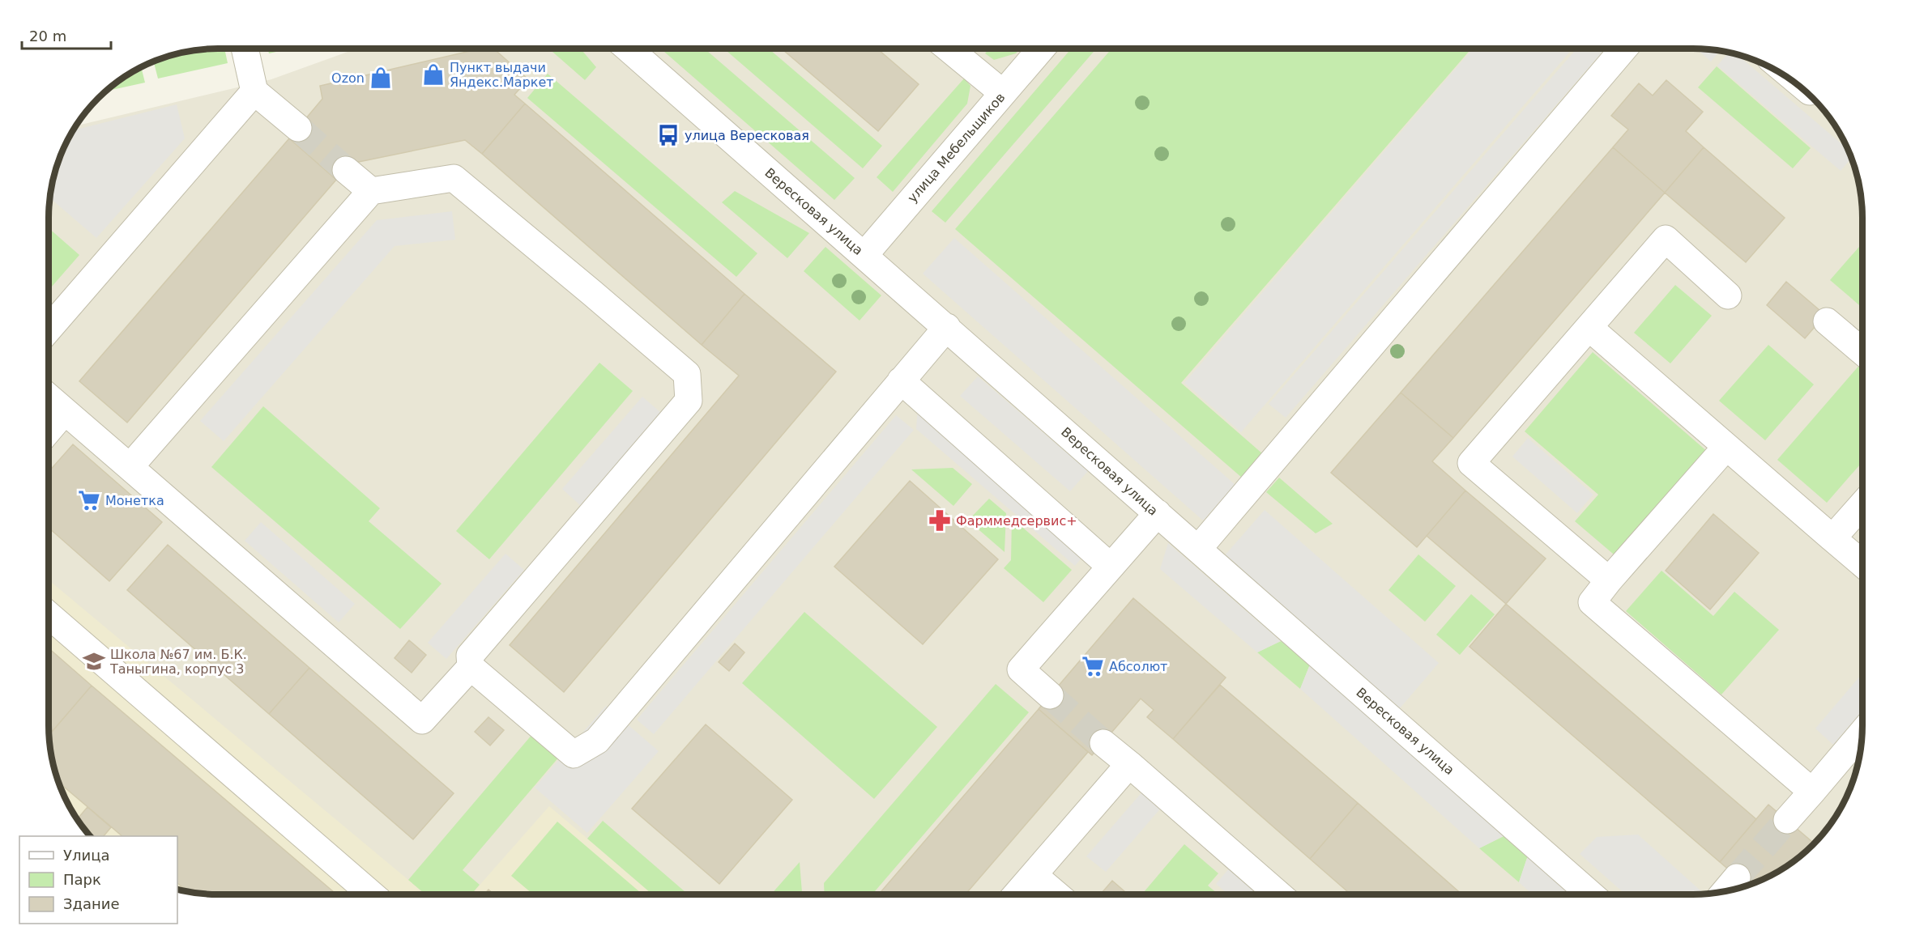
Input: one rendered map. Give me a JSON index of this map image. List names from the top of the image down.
{
  "streets": {
    "street": ["улица Мебельщиков", "Вересковая улица"]
  },
  "crossings": [
    ["улица Мебельщиков", "Вересковая улица"]
  ],
  "places": {
    "shop": ["Пункт выдачи Яндекс.Маркет", "Ozon"],
    "bus stop": ["улица Вересковая"],
    "supermarket": ["Монетка", "Абсолют"],
    "pharmacy": ["Фарммедсервис+"],
    "school or university": ["Школа №67 им. Б.К. Таныгина, корпус 3"]
  },
  "legend": ["Улица", "Парк", "Здание"],
  "scale_bar": "20 m"
}
